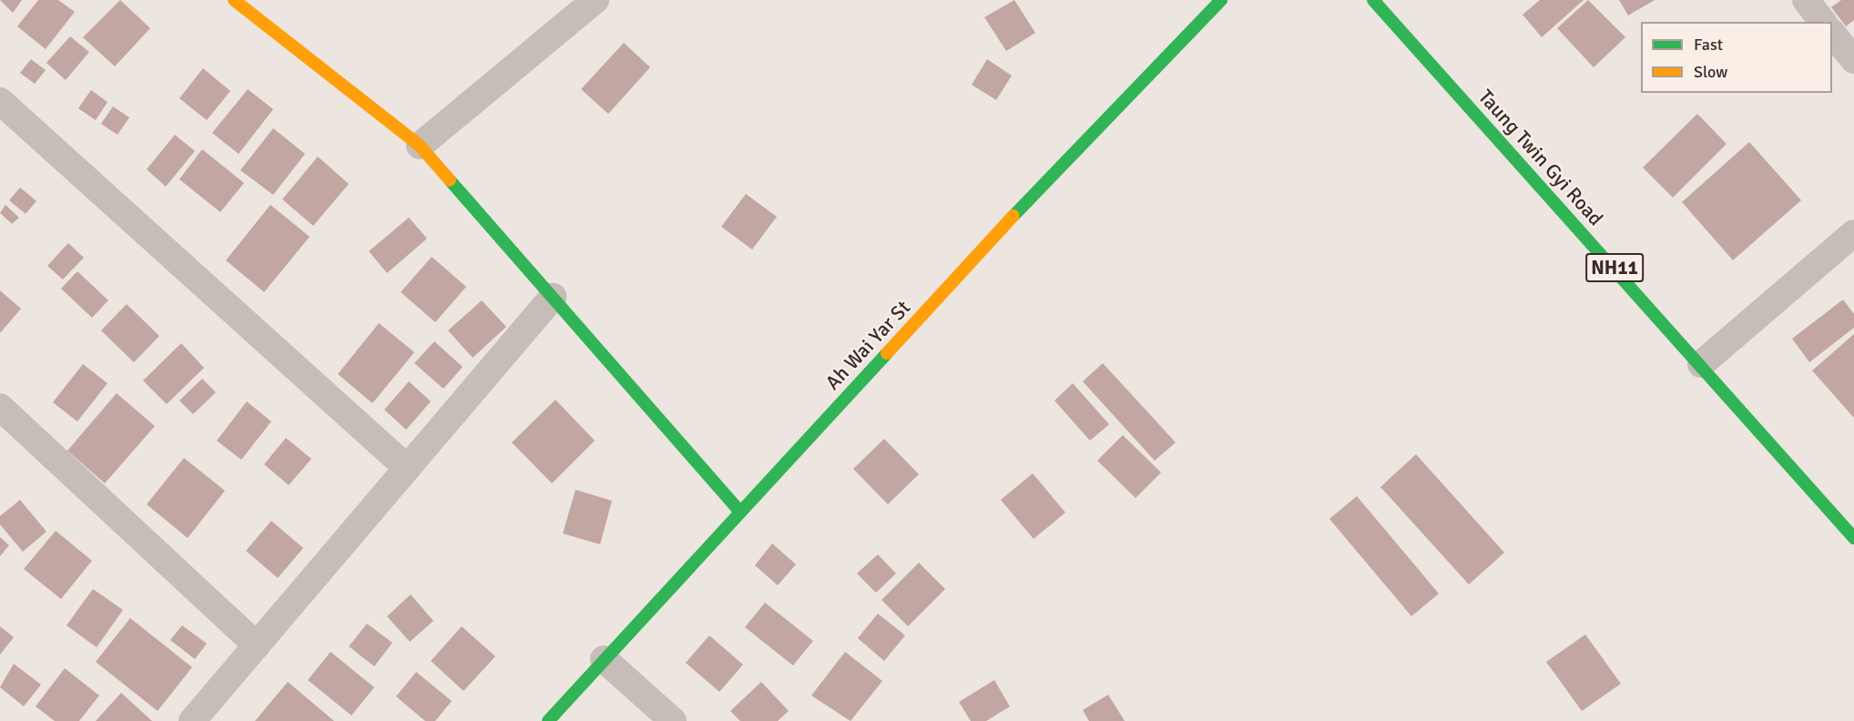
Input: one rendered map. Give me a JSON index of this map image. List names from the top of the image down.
{
  "streets": {
    "main road": ["Taung Twin Gyi Road", "NH11", "Ah Wai Yar St"]
  },
  "legend": ["Fast", "Slow"]
}
